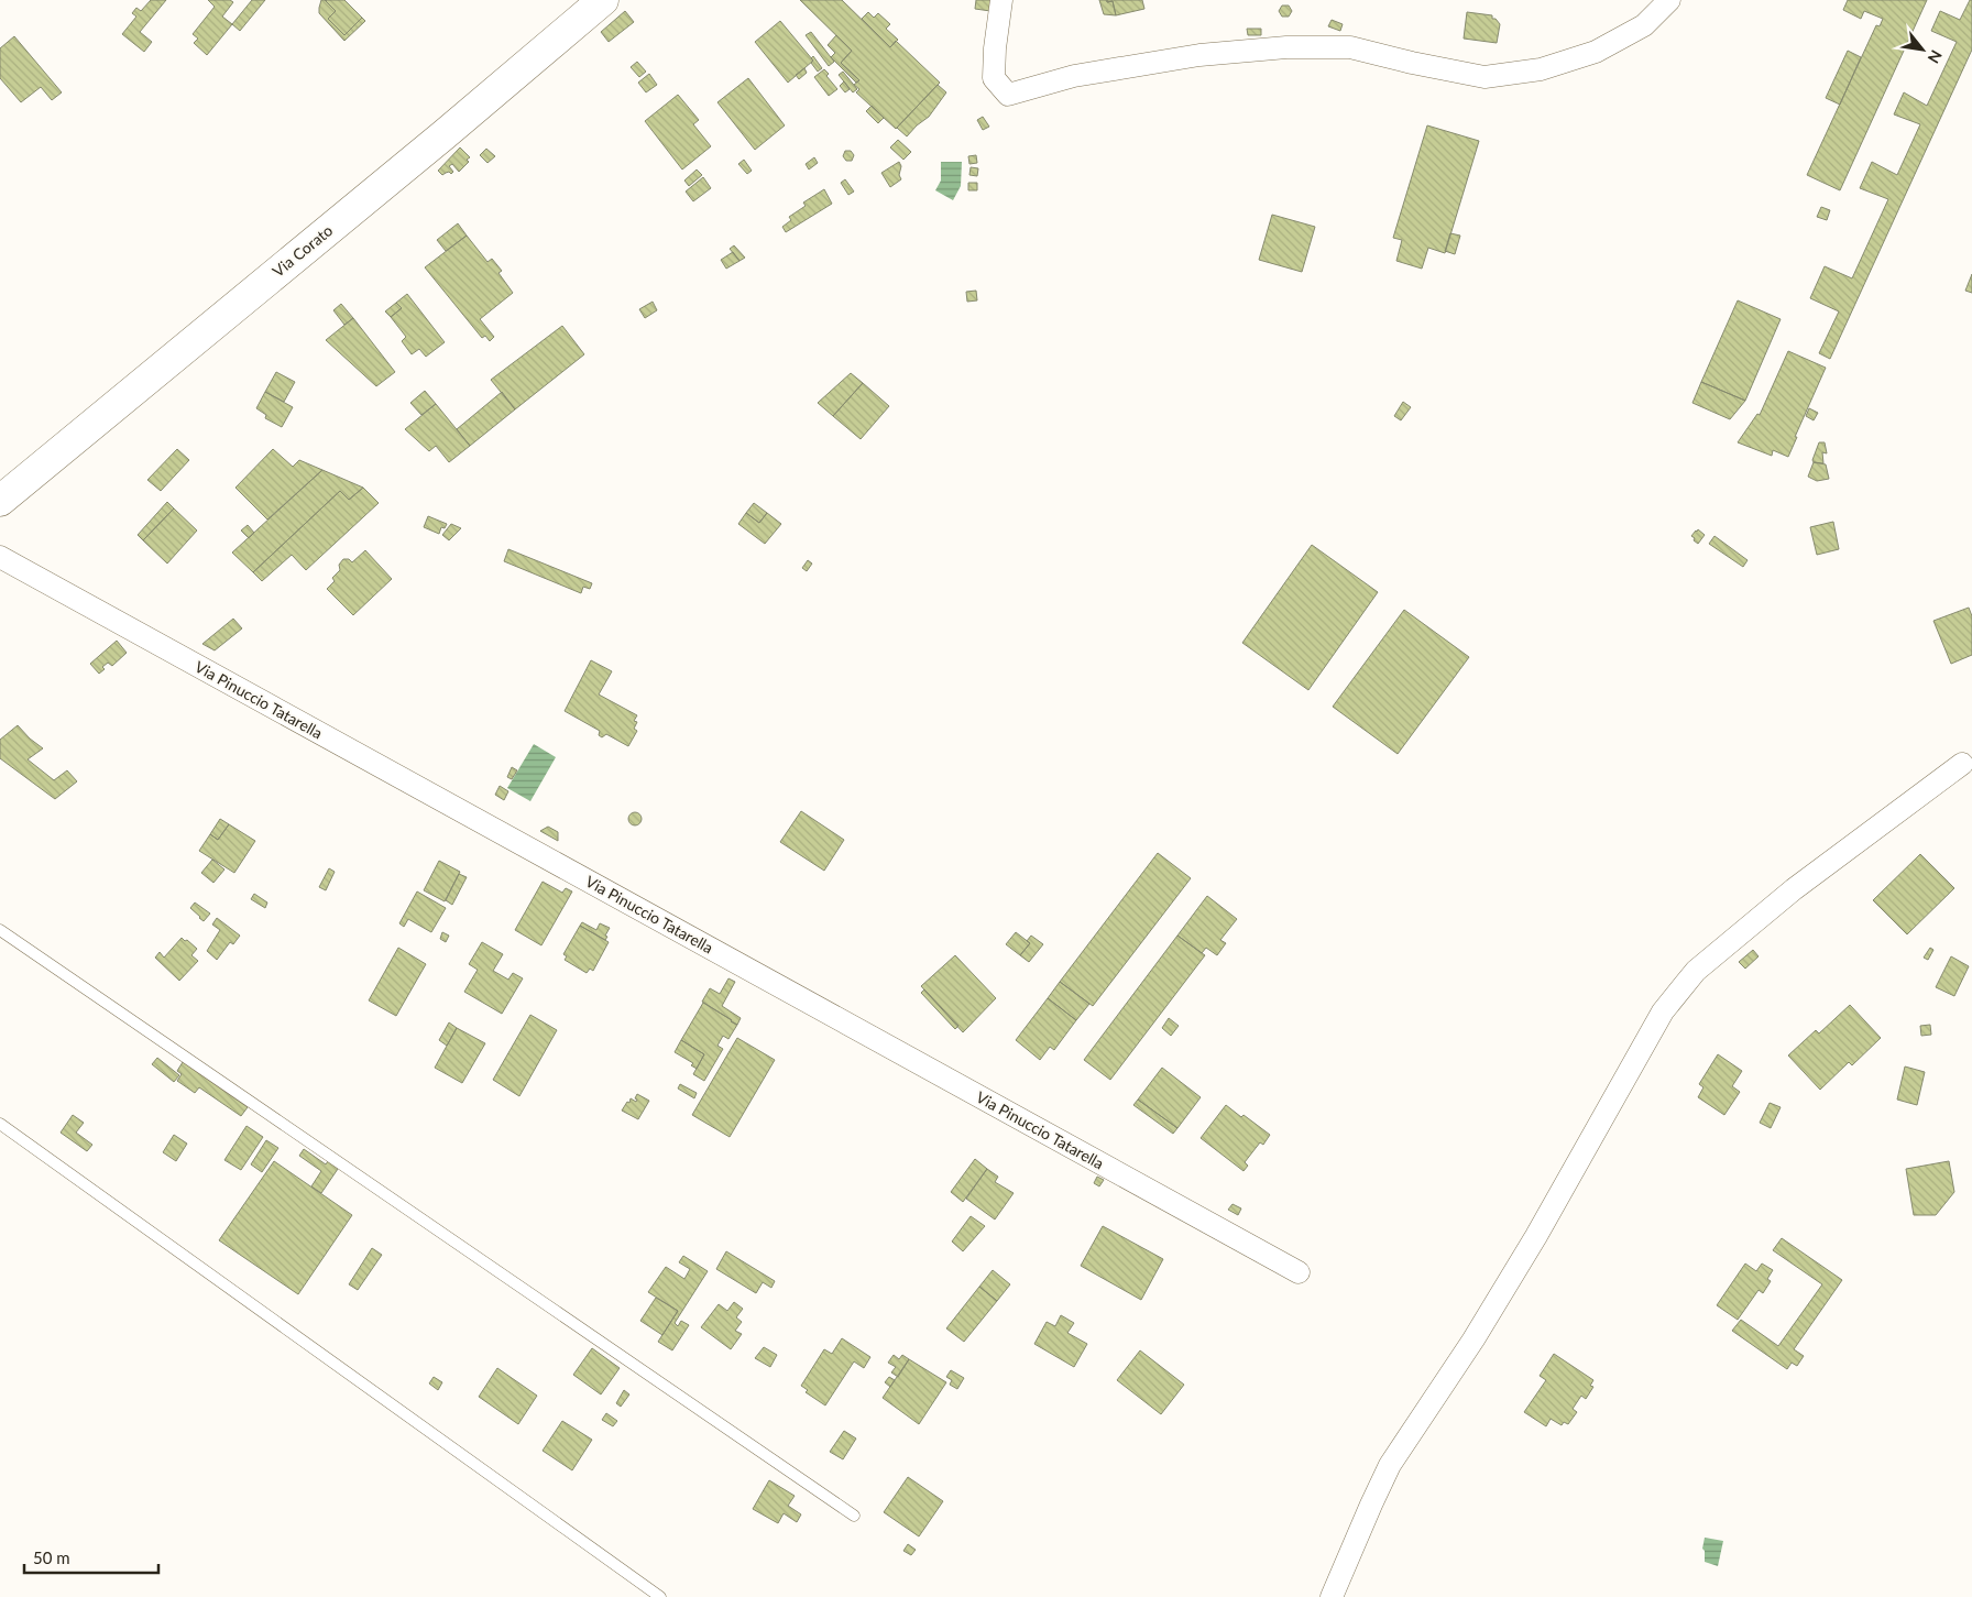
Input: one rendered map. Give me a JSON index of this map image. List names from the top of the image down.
{
  "streets": {
    "main road": ["Via Corato"],
    "street": ["Via Pinuccio Tatarella"]
  },
  "scale_bar": "50 m",
  "north": "bottom right"
}
